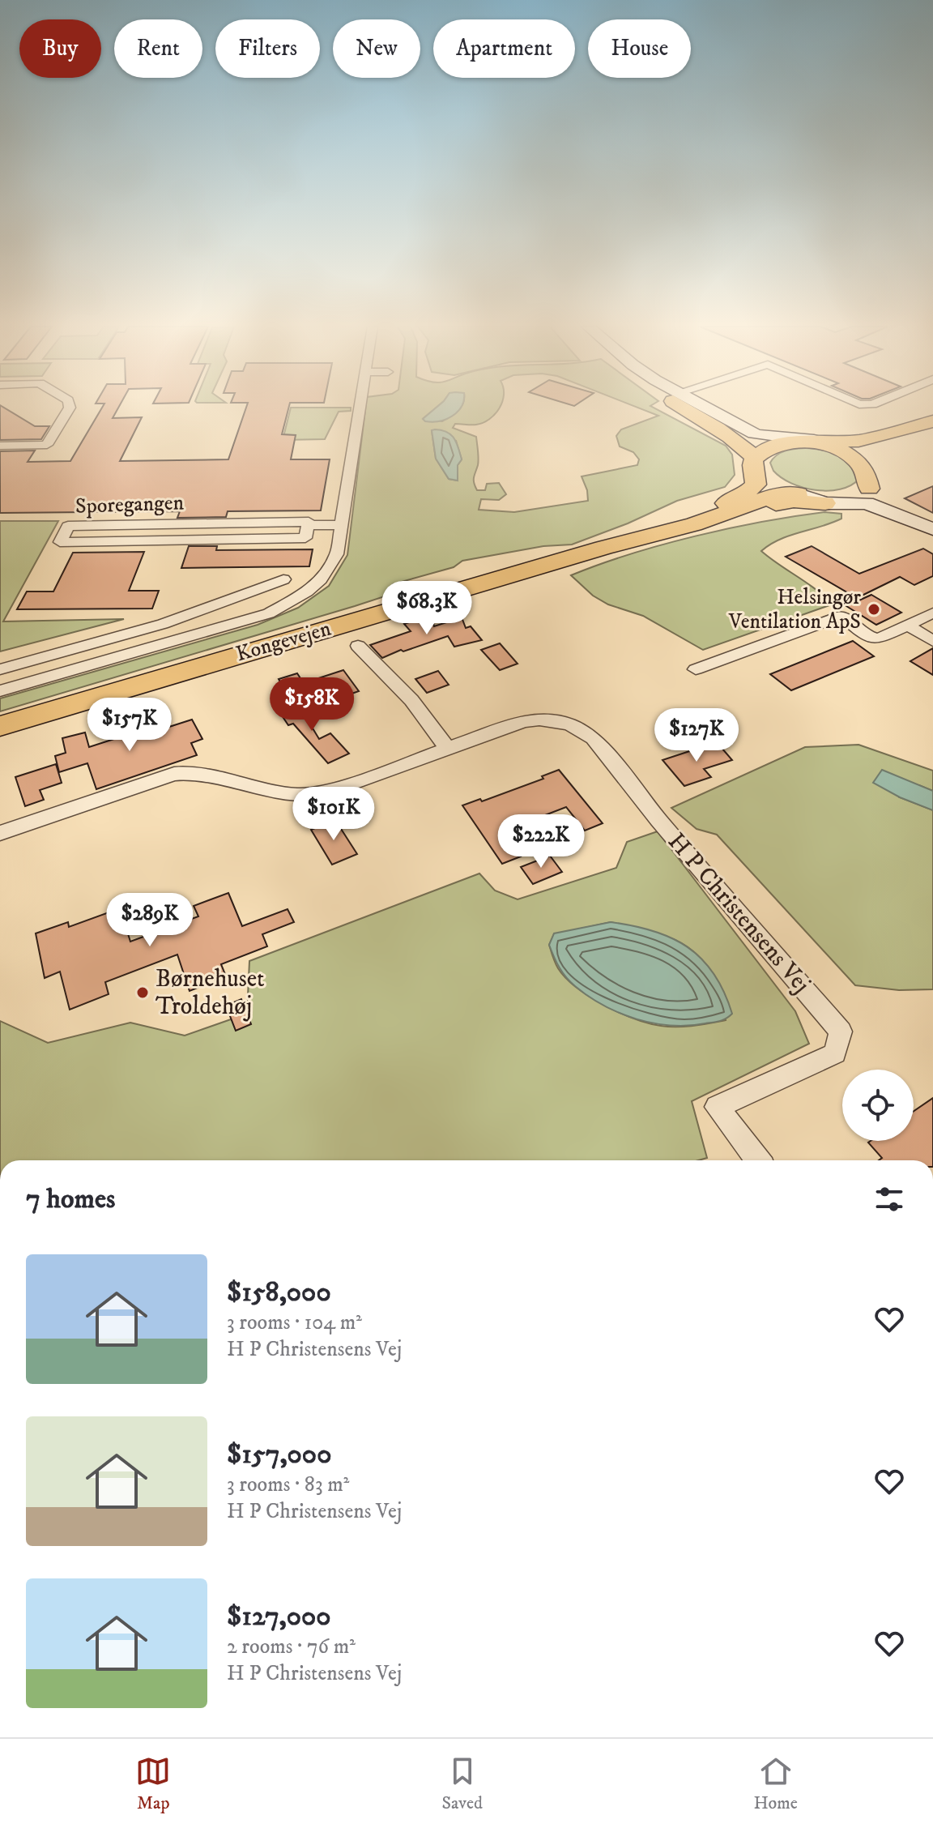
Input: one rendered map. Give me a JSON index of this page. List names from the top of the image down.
{
  "streets": {
    "main road": ["Kongevejen"],
    "street": ["Sporegangen", "H P Christensens Vej"]
  },
  "places": ["Helsingør Ventilation ApS", "Børnehuset Troldehøj"],
  "page": {
    "chip": [
      "Buy",
      "Rent",
      "Filters",
      "New",
      "Apartment",
      "House"
    ],
    "price": [
      "$68.3K",
      "$158K",
      "$157K",
      "$127K",
      "$101K",
      "$222K",
      "$289K"
    ],
    "heading": "7 homes",
    "list": [
      {
        "name": "$158,000",
        "note": "3 rooms · 104 m² · H P Christensens Vej"
      },
      {
        "name": "$157,000",
        "note": "3 rooms · 83 m² · H P Christensens Vej"
      },
      {
        "name": "$127,000",
        "note": "2 rooms · 76 m² · H P Christensens Vej"
      }
    ],
    "tabs": ["Map", "Saved", "Home"]
  }
}
